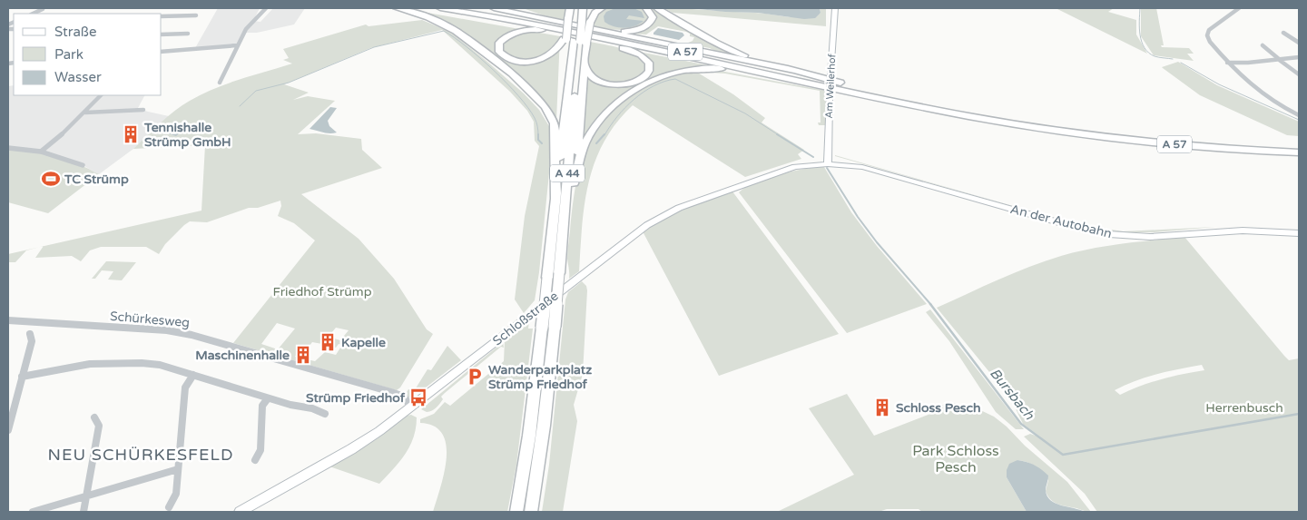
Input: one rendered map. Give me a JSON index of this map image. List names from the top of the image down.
{
  "streets": {
    "highway": ["A 57", "A 44"],
    "main road": ["Am Weilerhof", "An der Autobahn", "Schloßstraße"],
    "street": ["Schürkesweg"]
  },
  "crossings": [
    ["Am Weilerhof", "An der Autobahn"],
    ["Am Weilerhof", "Schloßstraße"],
    ["An der Autobahn", "Schloßstraße"],
    ["Schloßstraße", "Schürkesweg"]
  ],
  "districts": ["NEU SCHÜRKESFELD"],
  "water": ["Bursbach"],
  "parks": ["Friedhof Strümp", "Herrenbusch", "Park Schloss Pesch"],
  "places": {
    "building": [
      "Tennishalle Strümp GmbH",
      "Kapelle",
      "Maschinenhalle",
      "Schloss Pesch"
    ],
    "sports": ["TC Strümp"],
    "parking": ["Wanderparkplatz Strümp Friedhof"],
    "bus stop": ["Strümp Friedhof"]
  },
  "legend": ["Straße", "Park", "Wasser"]
}
